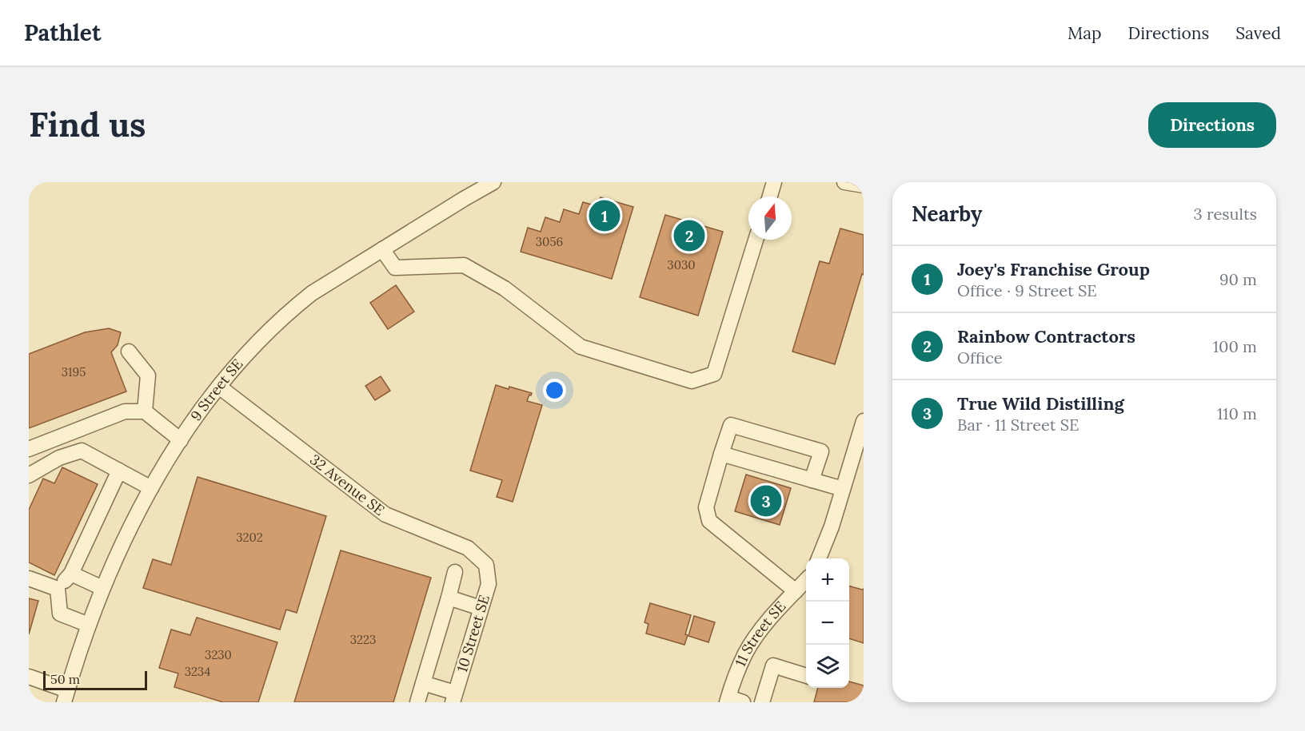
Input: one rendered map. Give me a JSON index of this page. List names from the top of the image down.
{
  "streets": {
    "street": [
      "9 Street SE",
      "32 Avenue SE",
      "10 Street SE",
      "11 Street SE"
    ]
  },
  "crossings": [
    ["9 Street SE", "32 Avenue SE"],
    ["32 Avenue SE", "10 Street SE"]
  ],
  "house_numbers": [
    "3056",
    "3030",
    "3195",
    "3202",
    "3223",
    "3230",
    "3234"
  ],
  "scale_bar": "50 m",
  "north": "top",
  "page": {
    "header": "Pathlet",
    "nav": ["Map", "Directions", "Saved"],
    "buttons": "Directions",
    "title": "Find us",
    "heading": ["Nearby", "3 results"],
    "pins": ["1", "2", "3"],
    "list": [
      {
        "mark": "1",
        "name": "Joey's Franchise Group",
        "note": "Office · 9 Street SE",
        "value": "90 m"
      },
      {
        "mark": "2",
        "name": "Rainbow Contractors",
        "note": "Office",
        "value": "100 m"
      },
      {
        "mark": "3",
        "name": "True Wild Distilling",
        "note": "Bar · 11 Street SE",
        "value": "110 m"
      }
    ],
    "map_buttons": ["+", "−"],
    "scale": "50 m"
  }
}
